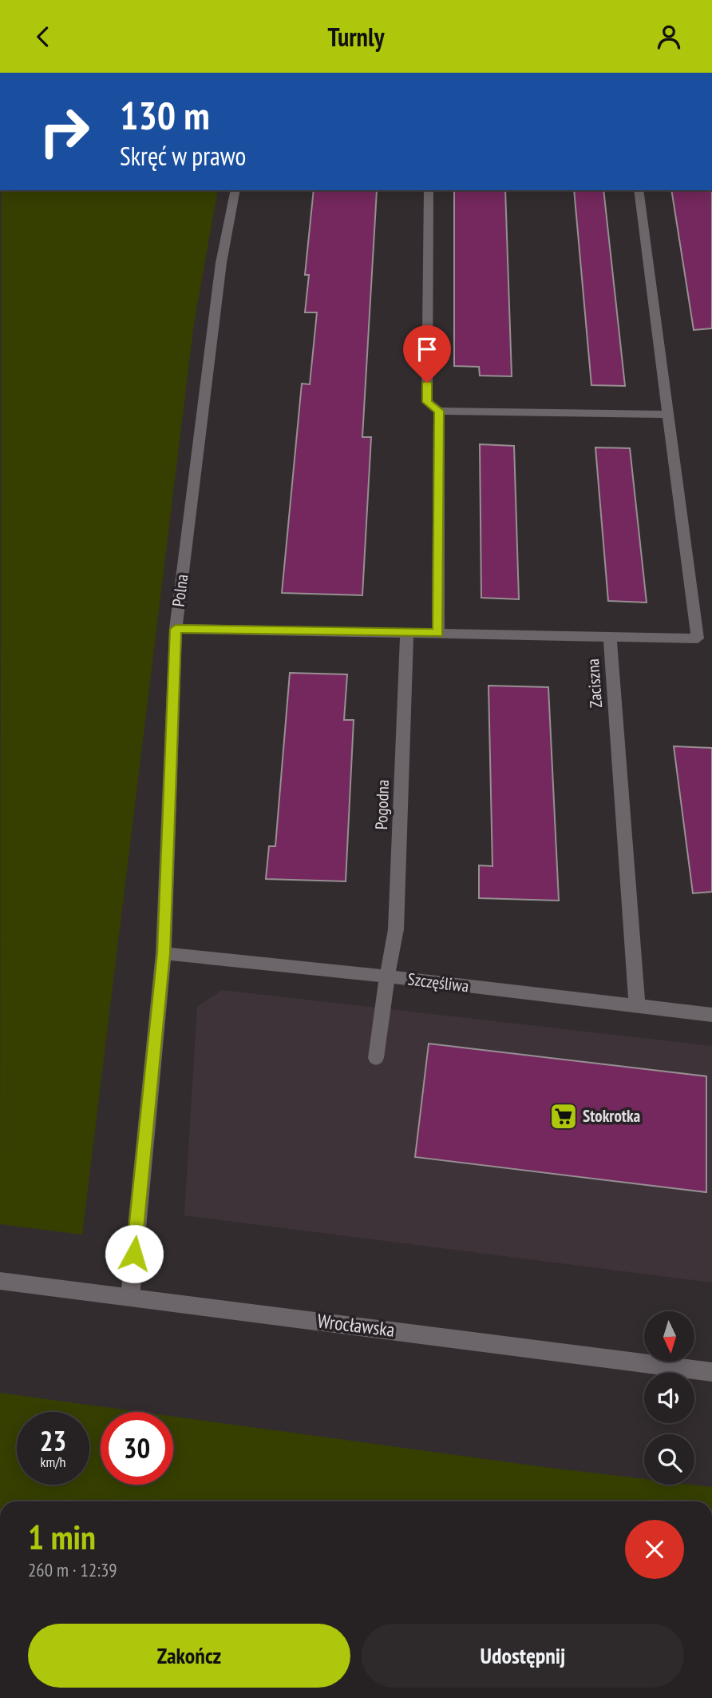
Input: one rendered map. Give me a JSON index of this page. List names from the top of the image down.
{
  "streets": {
    "street": [
      "Polna",
      "Zaciszna",
      "Pogodna",
      "Szczęśliwa",
      "Wrocławska"
    ]
  },
  "crossings": [
    ["Polna", "Szczęśliwa"],
    ["Polna", "Wrocławska"],
    ["Zaciszna", "Szczęśliwa"],
    ["Pogodna", "Szczęśliwa"]
  ],
  "places": {
    "supermarket": ["Stokrotka"]
  },
  "north": "bottom",
  "page": {
    "header": "Turnly",
    "turn": ["130 m", "Skręć w prawo"],
    "speed": "23 km/h",
    "limit": "30",
    "heading": ["1 min", "260 m · 12:39"],
    "buttons": ["Zakończ", "Udostępnij"]
  }
}
